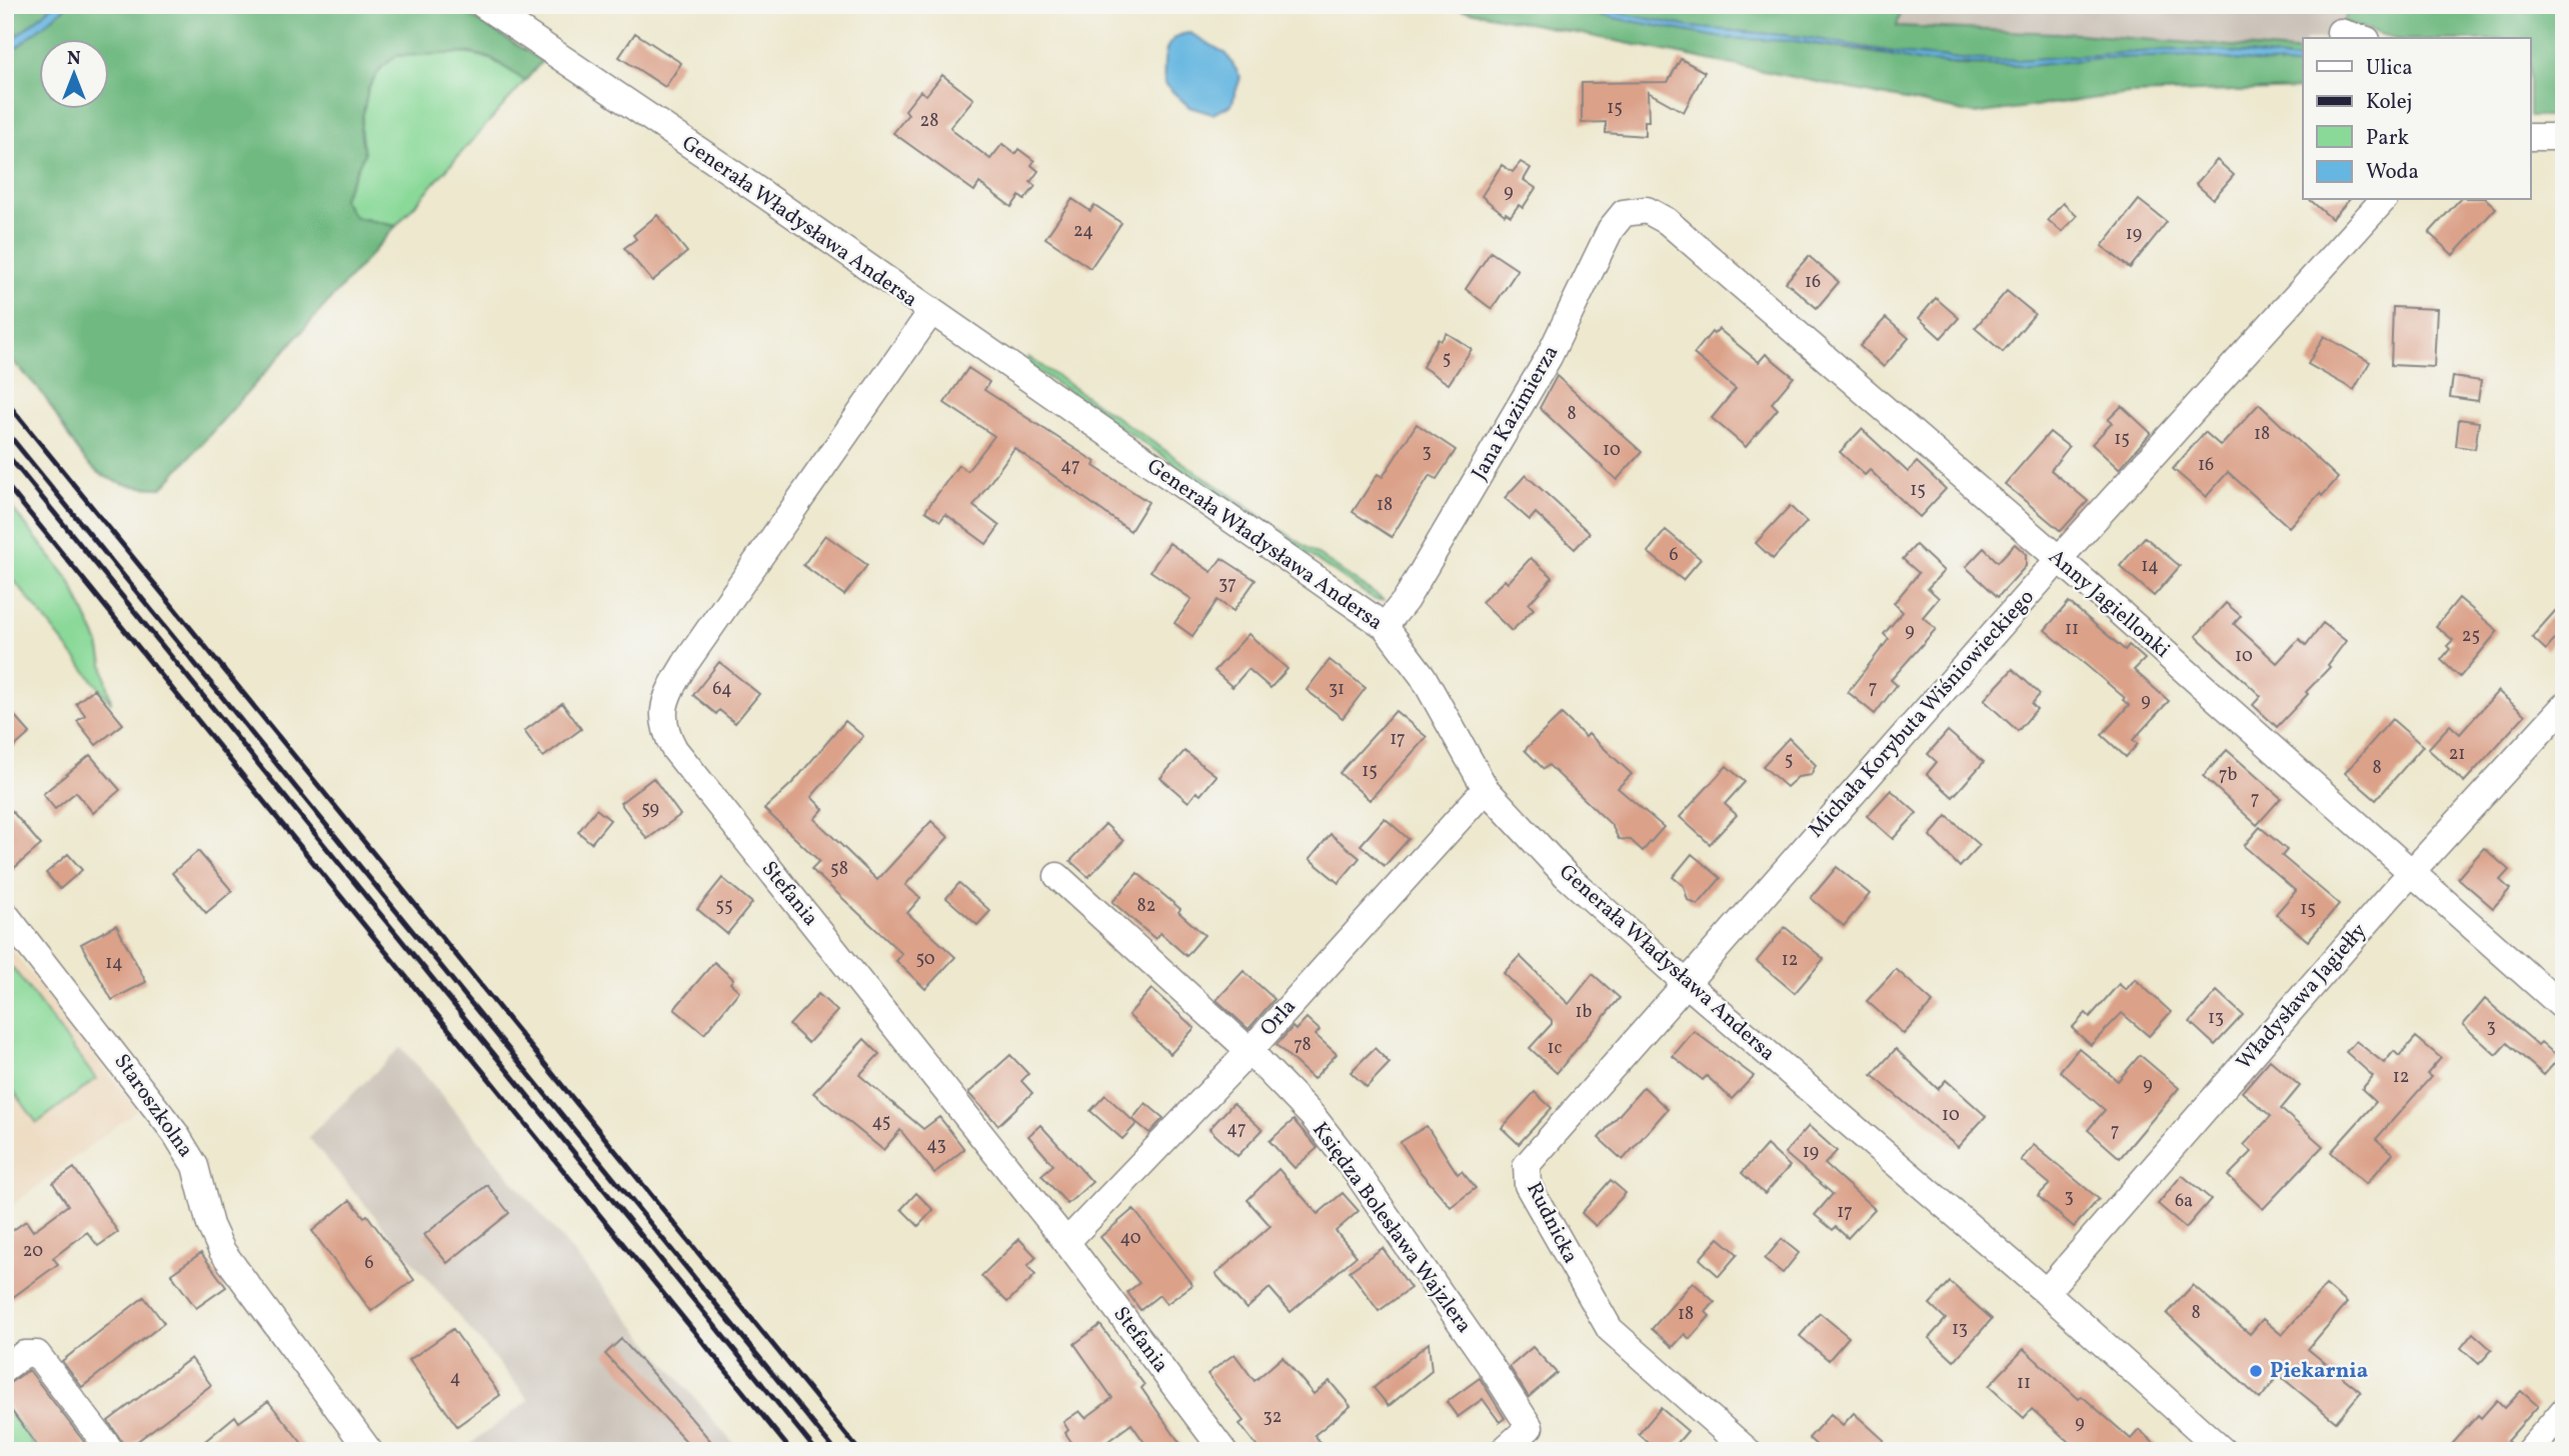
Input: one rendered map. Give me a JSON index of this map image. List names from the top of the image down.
{
  "streets": {
    "street": [
      "Generała Władysława Andersa",
      "Jana Kazimierza",
      "Anny Jagiellonki",
      "Michała Korybuta Wiśniowieckiego",
      "Stefania",
      "Władysława Jagiełły",
      "Orla",
      "Staroszkolna",
      "Rudnicka",
      "Księdza Bolesława Wajzlera"
    ]
  },
  "crossings": [
    ["Generała Władysława Andersa", "Jana Kazimierza"],
    ["Generała Władysława Andersa", "Michała Korybuta Wiśniowieckiego"],
    ["Generała Władysława Andersa", "Stefania"],
    ["Generała Władysława Andersa", "Władysława Jagiełły"],
    ["Generała Władysława Andersa", "Orla"],
    ["Generała Władysława Andersa", "Rudnicka"],
    ["Jana Kazimierza", "Anny Jagiellonki"],
    ["Anny Jagiellonki", "Michała Korybuta Wiśniowieckiego"],
    ["Anny Jagiellonki", "Władysława Jagiełły"],
    ["Michała Korybuta Wiśniowieckiego", "Rudnicka"],
    ["Stefania", "Orla"],
    ["Orla", "Księdza Bolesława Wajzlera"]
  ],
  "places": ["Piekarnia"],
  "house_numbers": [
    "15",
    "28",
    "9",
    "24",
    "19",
    "16",
    "5",
    "8",
    "18",
    "15",
    "10",
    "3",
    "16",
    "47",
    "15",
    "18",
    "6",
    "14",
    "37",
    "11",
    "9",
    "25",
    "10",
    "7",
    "64",
    "31",
    "9",
    "17",
    "21",
    "5",
    "8",
    "15",
    "7b",
    "7",
    "59",
    "58",
    "55",
    "82",
    "15",
    "50",
    "12",
    "14",
    "1b",
    "13",
    "3",
    "78",
    "1c",
    "12",
    "9",
    "10",
    "45",
    "47",
    "7",
    "43",
    "19",
    "3",
    "6a",
    "17",
    "40",
    "20",
    "6",
    "8",
    "18",
    "13",
    "4",
    "11",
    "32",
    "9"
  ],
  "legend": [
    "Ulica",
    "Kolej",
    "Park",
    "Woda"
  ],
  "north": "top"
}
